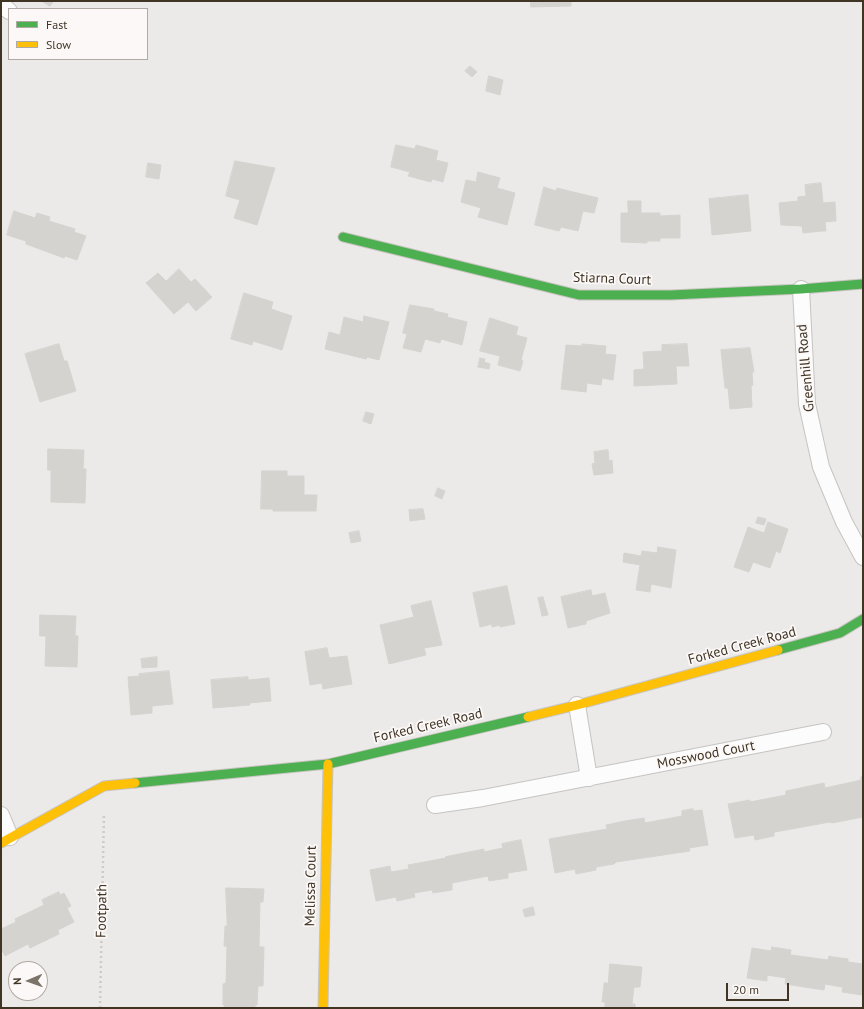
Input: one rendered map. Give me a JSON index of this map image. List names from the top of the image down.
{
  "streets": {
    "street": [
      "Stiarna Court",
      "Greenhill Road",
      "Forked Creek Road",
      "Mosswood Court",
      "Melissa Court"
    ],
    "path": ["Footpath"]
  },
  "crossings": [
    ["Stiarna Court", "Greenhill Road"],
    ["Forked Creek Road", "Melissa Court"]
  ],
  "legend": ["Fast", "Slow"],
  "scale_bar": "20 m",
  "north": "left"
}
